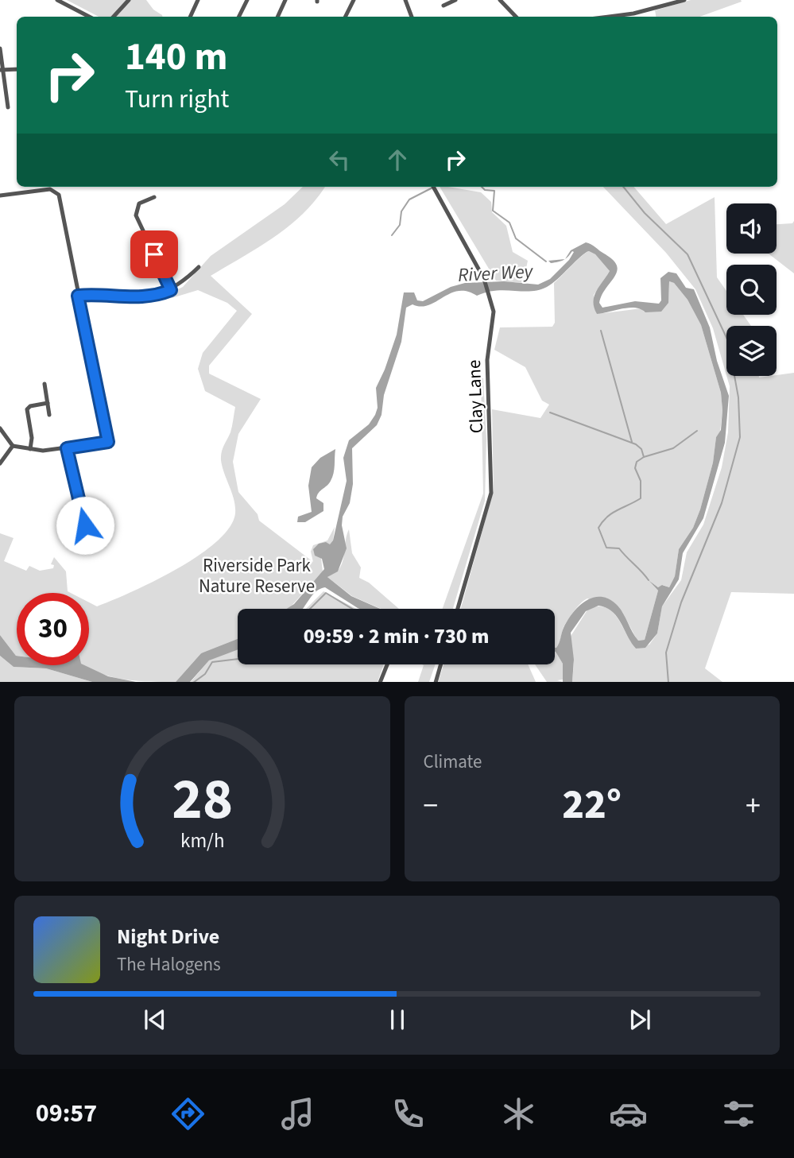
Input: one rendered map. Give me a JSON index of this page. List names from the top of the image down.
{
  "streets": {
    "street": ["Clay Lane"]
  },
  "water": ["River Wey"],
  "parks": ["Riverside Park Nature Reserve"],
  "page": {
    "turn": ["140 m", "Turn right"],
    "limit": "30",
    "trip": "09:59 · 2 min · 730 m",
    "tile": "Climate",
    "heat": ["−", "22°", "+"],
    "song": ["Night Drive", "The Halogens"],
    "tabs": "09:57",
    "gauge": ["28", "km/h"]
  }
}
